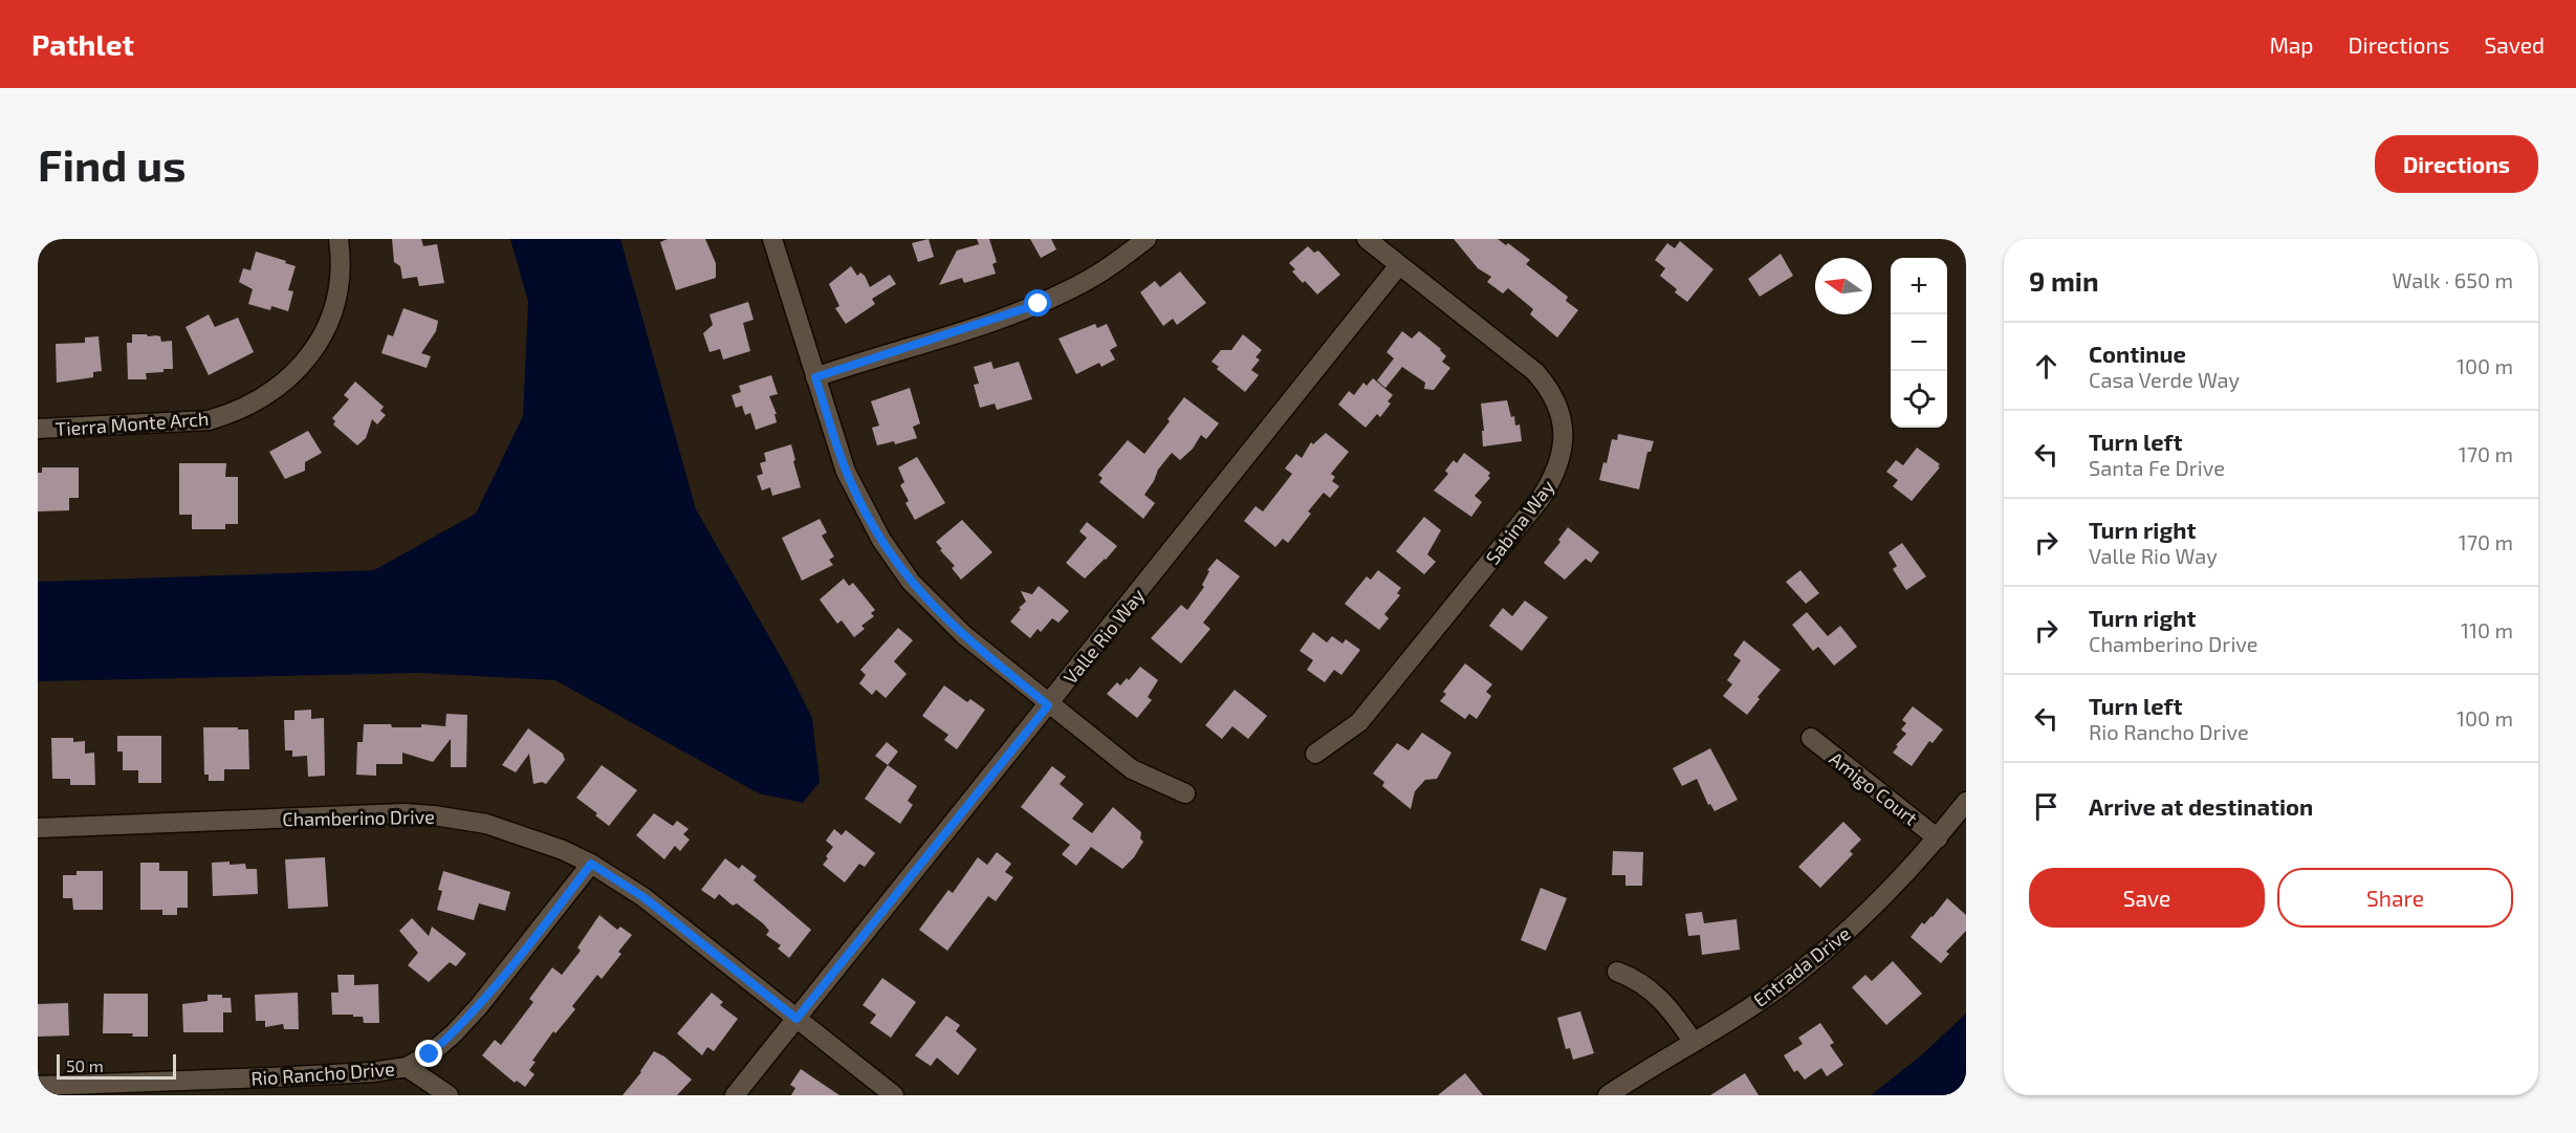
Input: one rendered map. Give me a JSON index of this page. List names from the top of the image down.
{
  "streets": {
    "street": [
      "Tierra Monte Arch",
      "Sabina Way",
      "Valle Rio Way",
      "Amigo Court",
      "Chamberino Drive",
      "Entrada Drive",
      "Rio Rancho Drive"
    ]
  },
  "crossings": [
    ["Sabina Way", "Valle Rio Way"],
    ["Valle Rio Way", "Chamberino Drive"],
    ["Amigo Court", "Entrada Drive"],
    ["Chamberino Drive", "Rio Rancho Drive"]
  ],
  "scale_bar": "50 m",
  "north": "left",
  "page": {
    "header": "Pathlet",
    "nav": ["Map", "Directions", "Saved"],
    "buttons": [
      "Directions",
      ["Save", "Share"]
    ],
    "title": "Find us",
    "heading": ["9 min", "Walk · 650 m"],
    "map_buttons": ["+", "−"],
    "list": [
      ["Continue", "Casa Verde Way", "100 m"],
      ["Turn left", "Santa Fe Drive", "170 m"],
      ["Turn right", "Valle Rio Way", "170 m"],
      ["Turn right", "Chamberino Drive", "110 m"],
      ["Turn left", "Rio Rancho Drive", "100 m"],
      "Arrive at destination"
    ],
    "scale": "50 m"
  }
}
